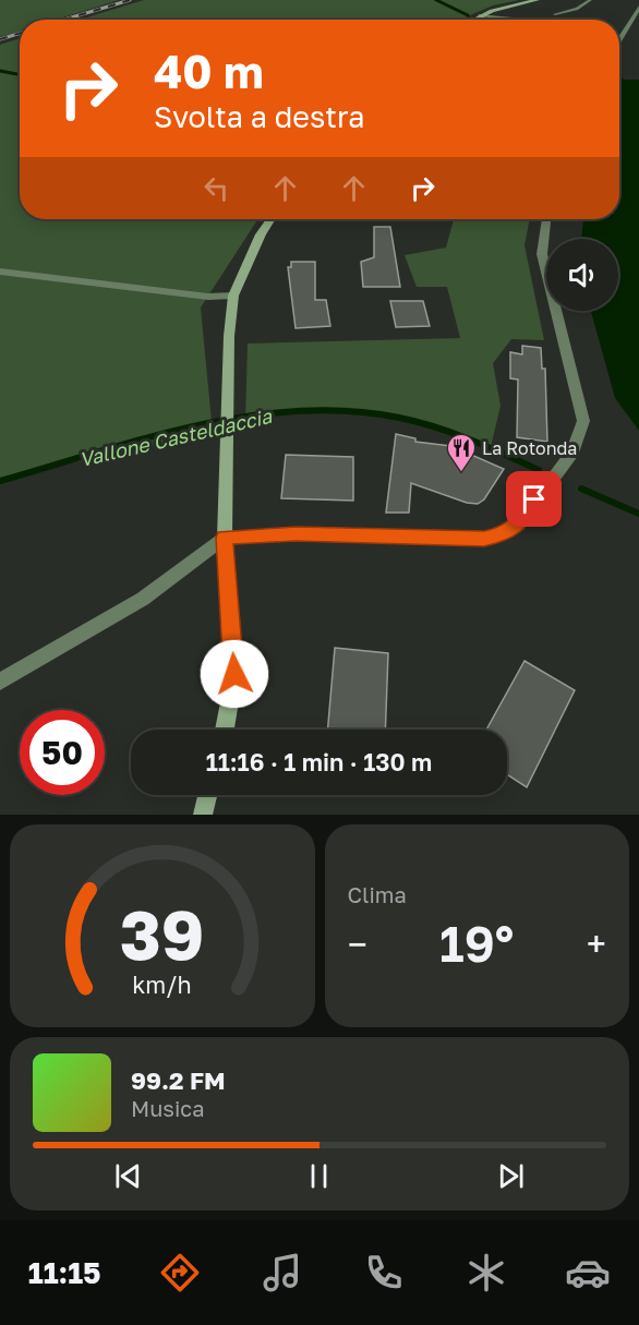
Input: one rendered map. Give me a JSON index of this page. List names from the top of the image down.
{
  "water": ["Vallone Casteldaccia"],
  "places": {
    "restaurant": ["La Rotonda"]
  },
  "page": {
    "turn": ["40 m", "Svolta a destra"],
    "limit": "50",
    "trip": "11:16 · 1 min · 130 m",
    "tile": "Clima",
    "heat": ["−", "19°", "+"],
    "song": ["99.2 FM", "Musica"],
    "tabs": "11:15",
    "gauge": ["39", "km/h"]
  }
}
